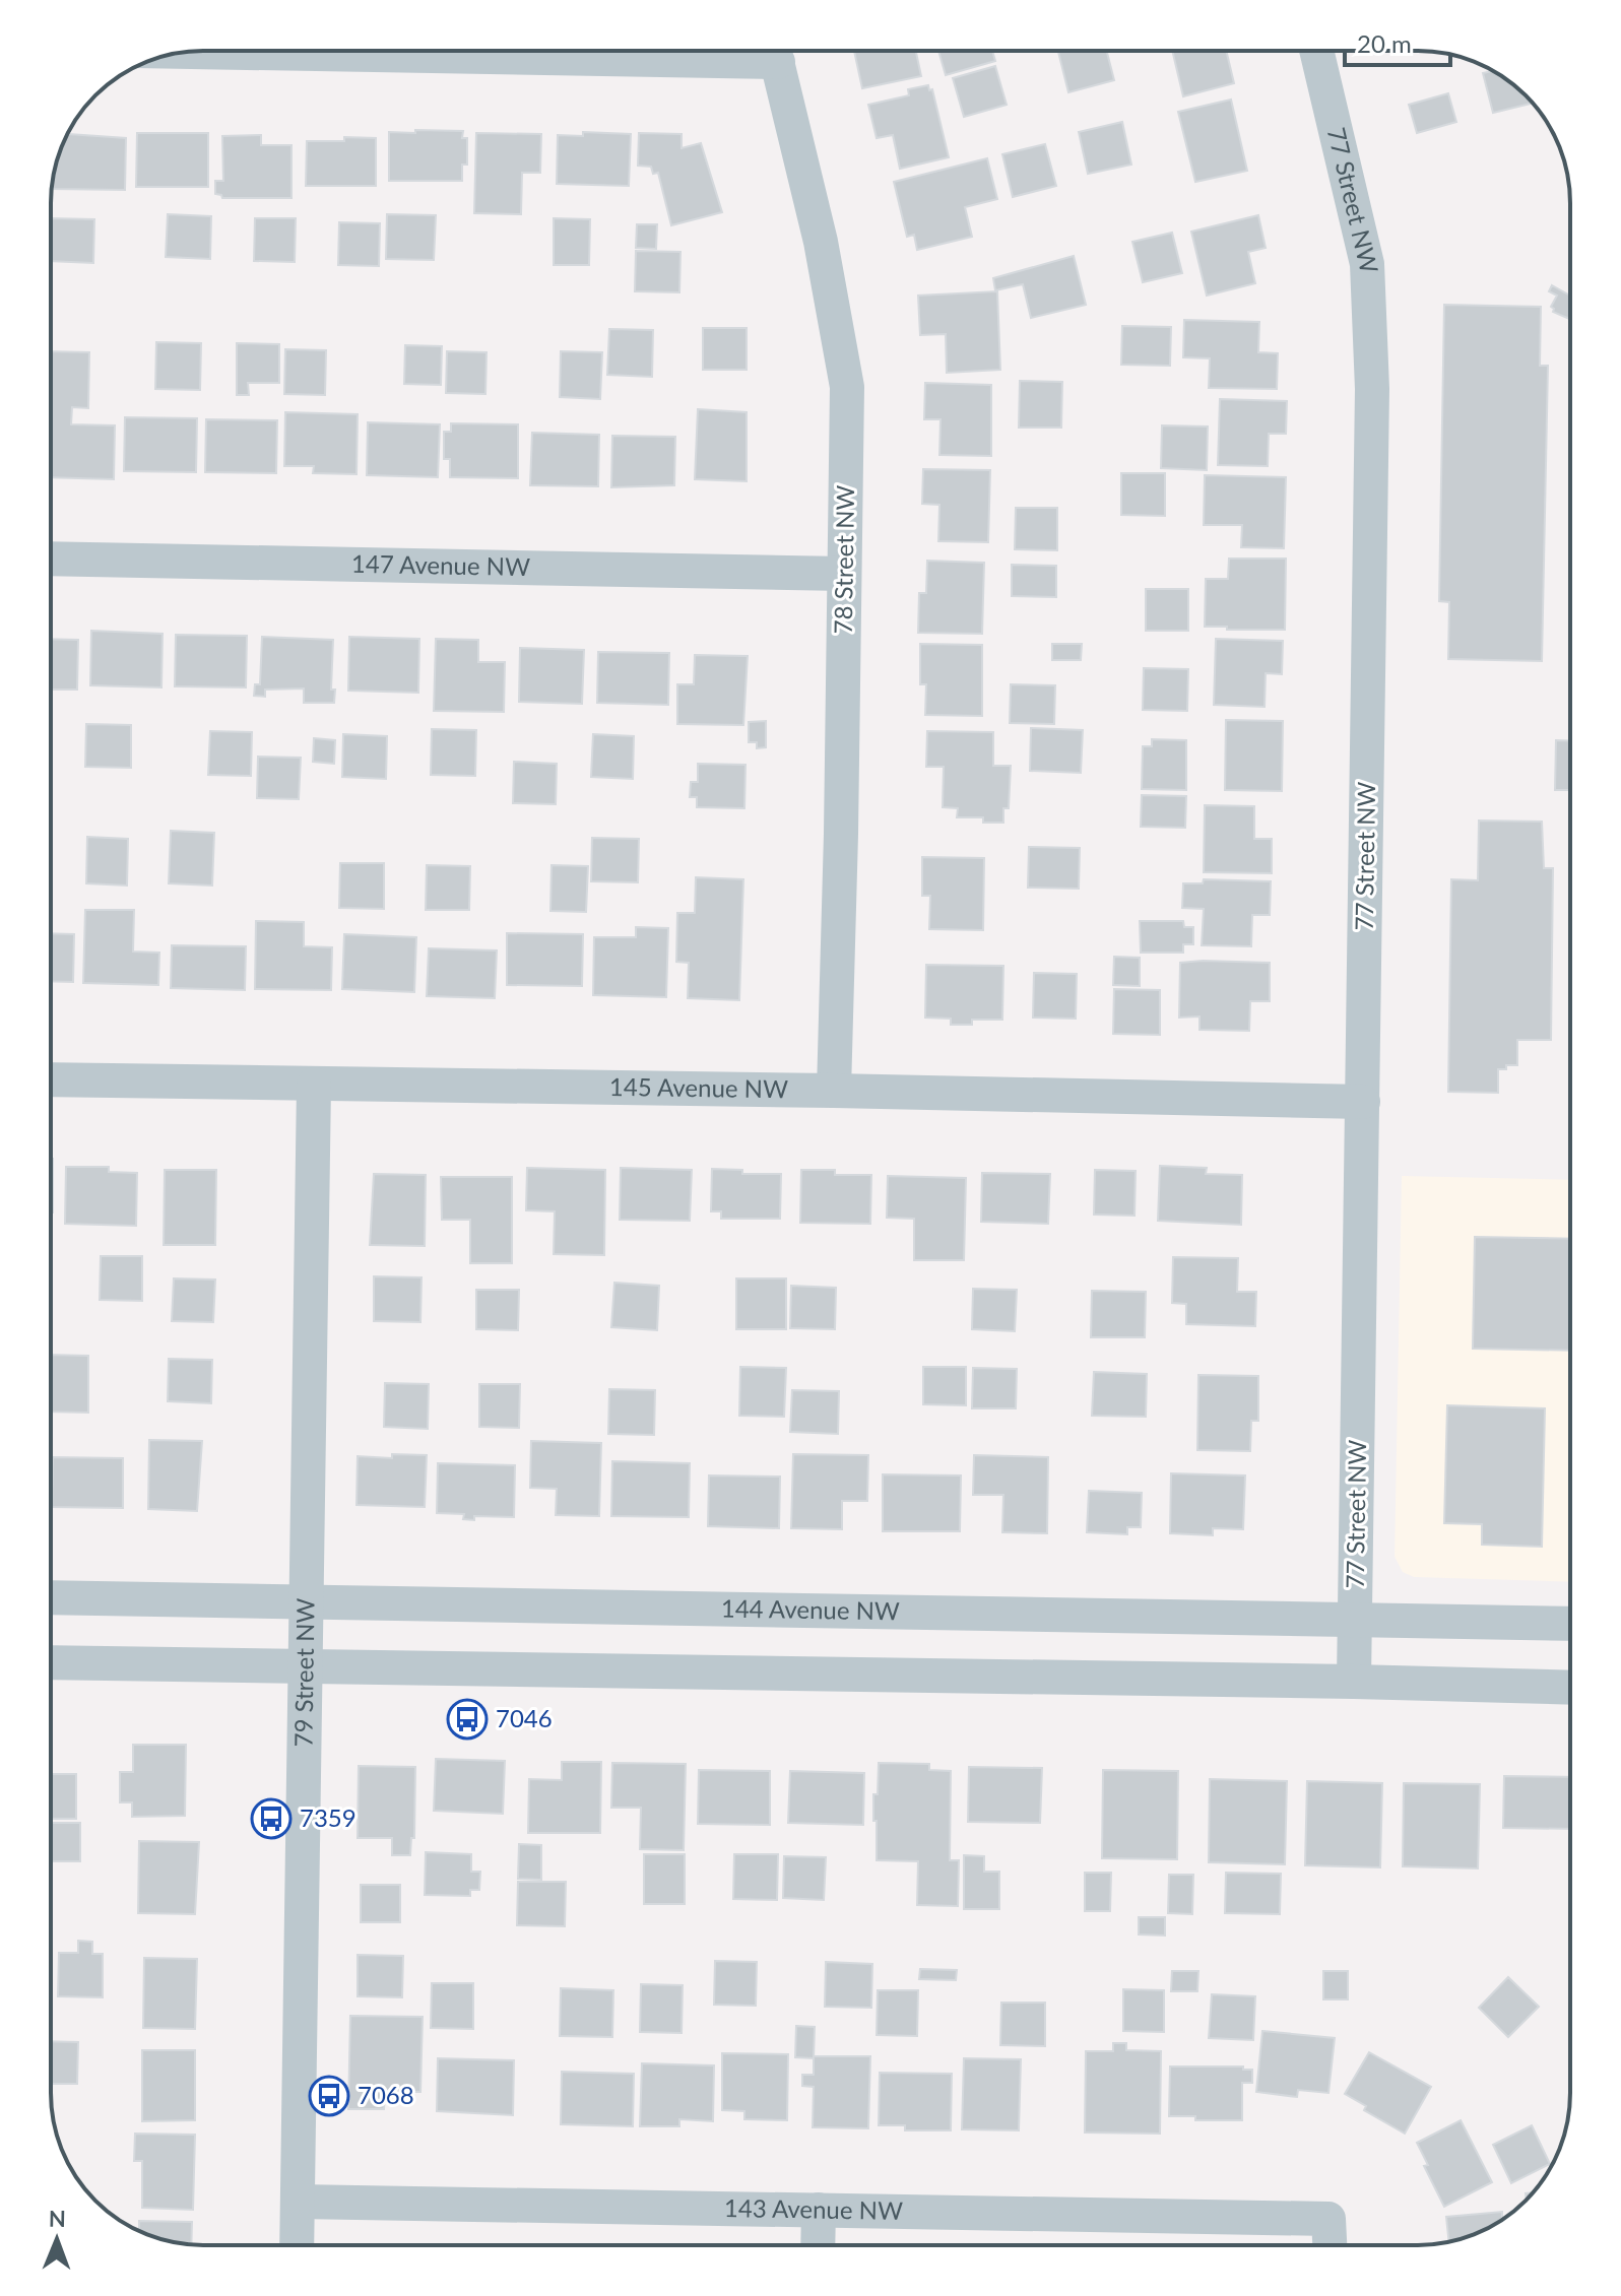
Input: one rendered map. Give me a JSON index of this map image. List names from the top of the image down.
{
  "streets": {
    "street": [
      "77 Street NW",
      "78 Street NW",
      "147 Avenue NW",
      "145 Avenue NW",
      "144 Avenue NW",
      "79 Street NW",
      "143 Avenue NW"
    ]
  },
  "crossings": [
    ["77 Street NW", "145 Avenue NW"],
    ["77 Street NW", "144 Avenue NW"],
    ["78 Street NW", "147 Avenue NW"],
    ["78 Street NW", "145 Avenue NW"],
    ["145 Avenue NW", "79 Street NW"],
    ["144 Avenue NW", "79 Street NW"],
    ["79 Street NW", "143 Avenue NW"]
  ],
  "places": {
    "bus stop": ["7046", "7359", "7068"]
  },
  "scale_bar": "20 m",
  "north": "top"
}
